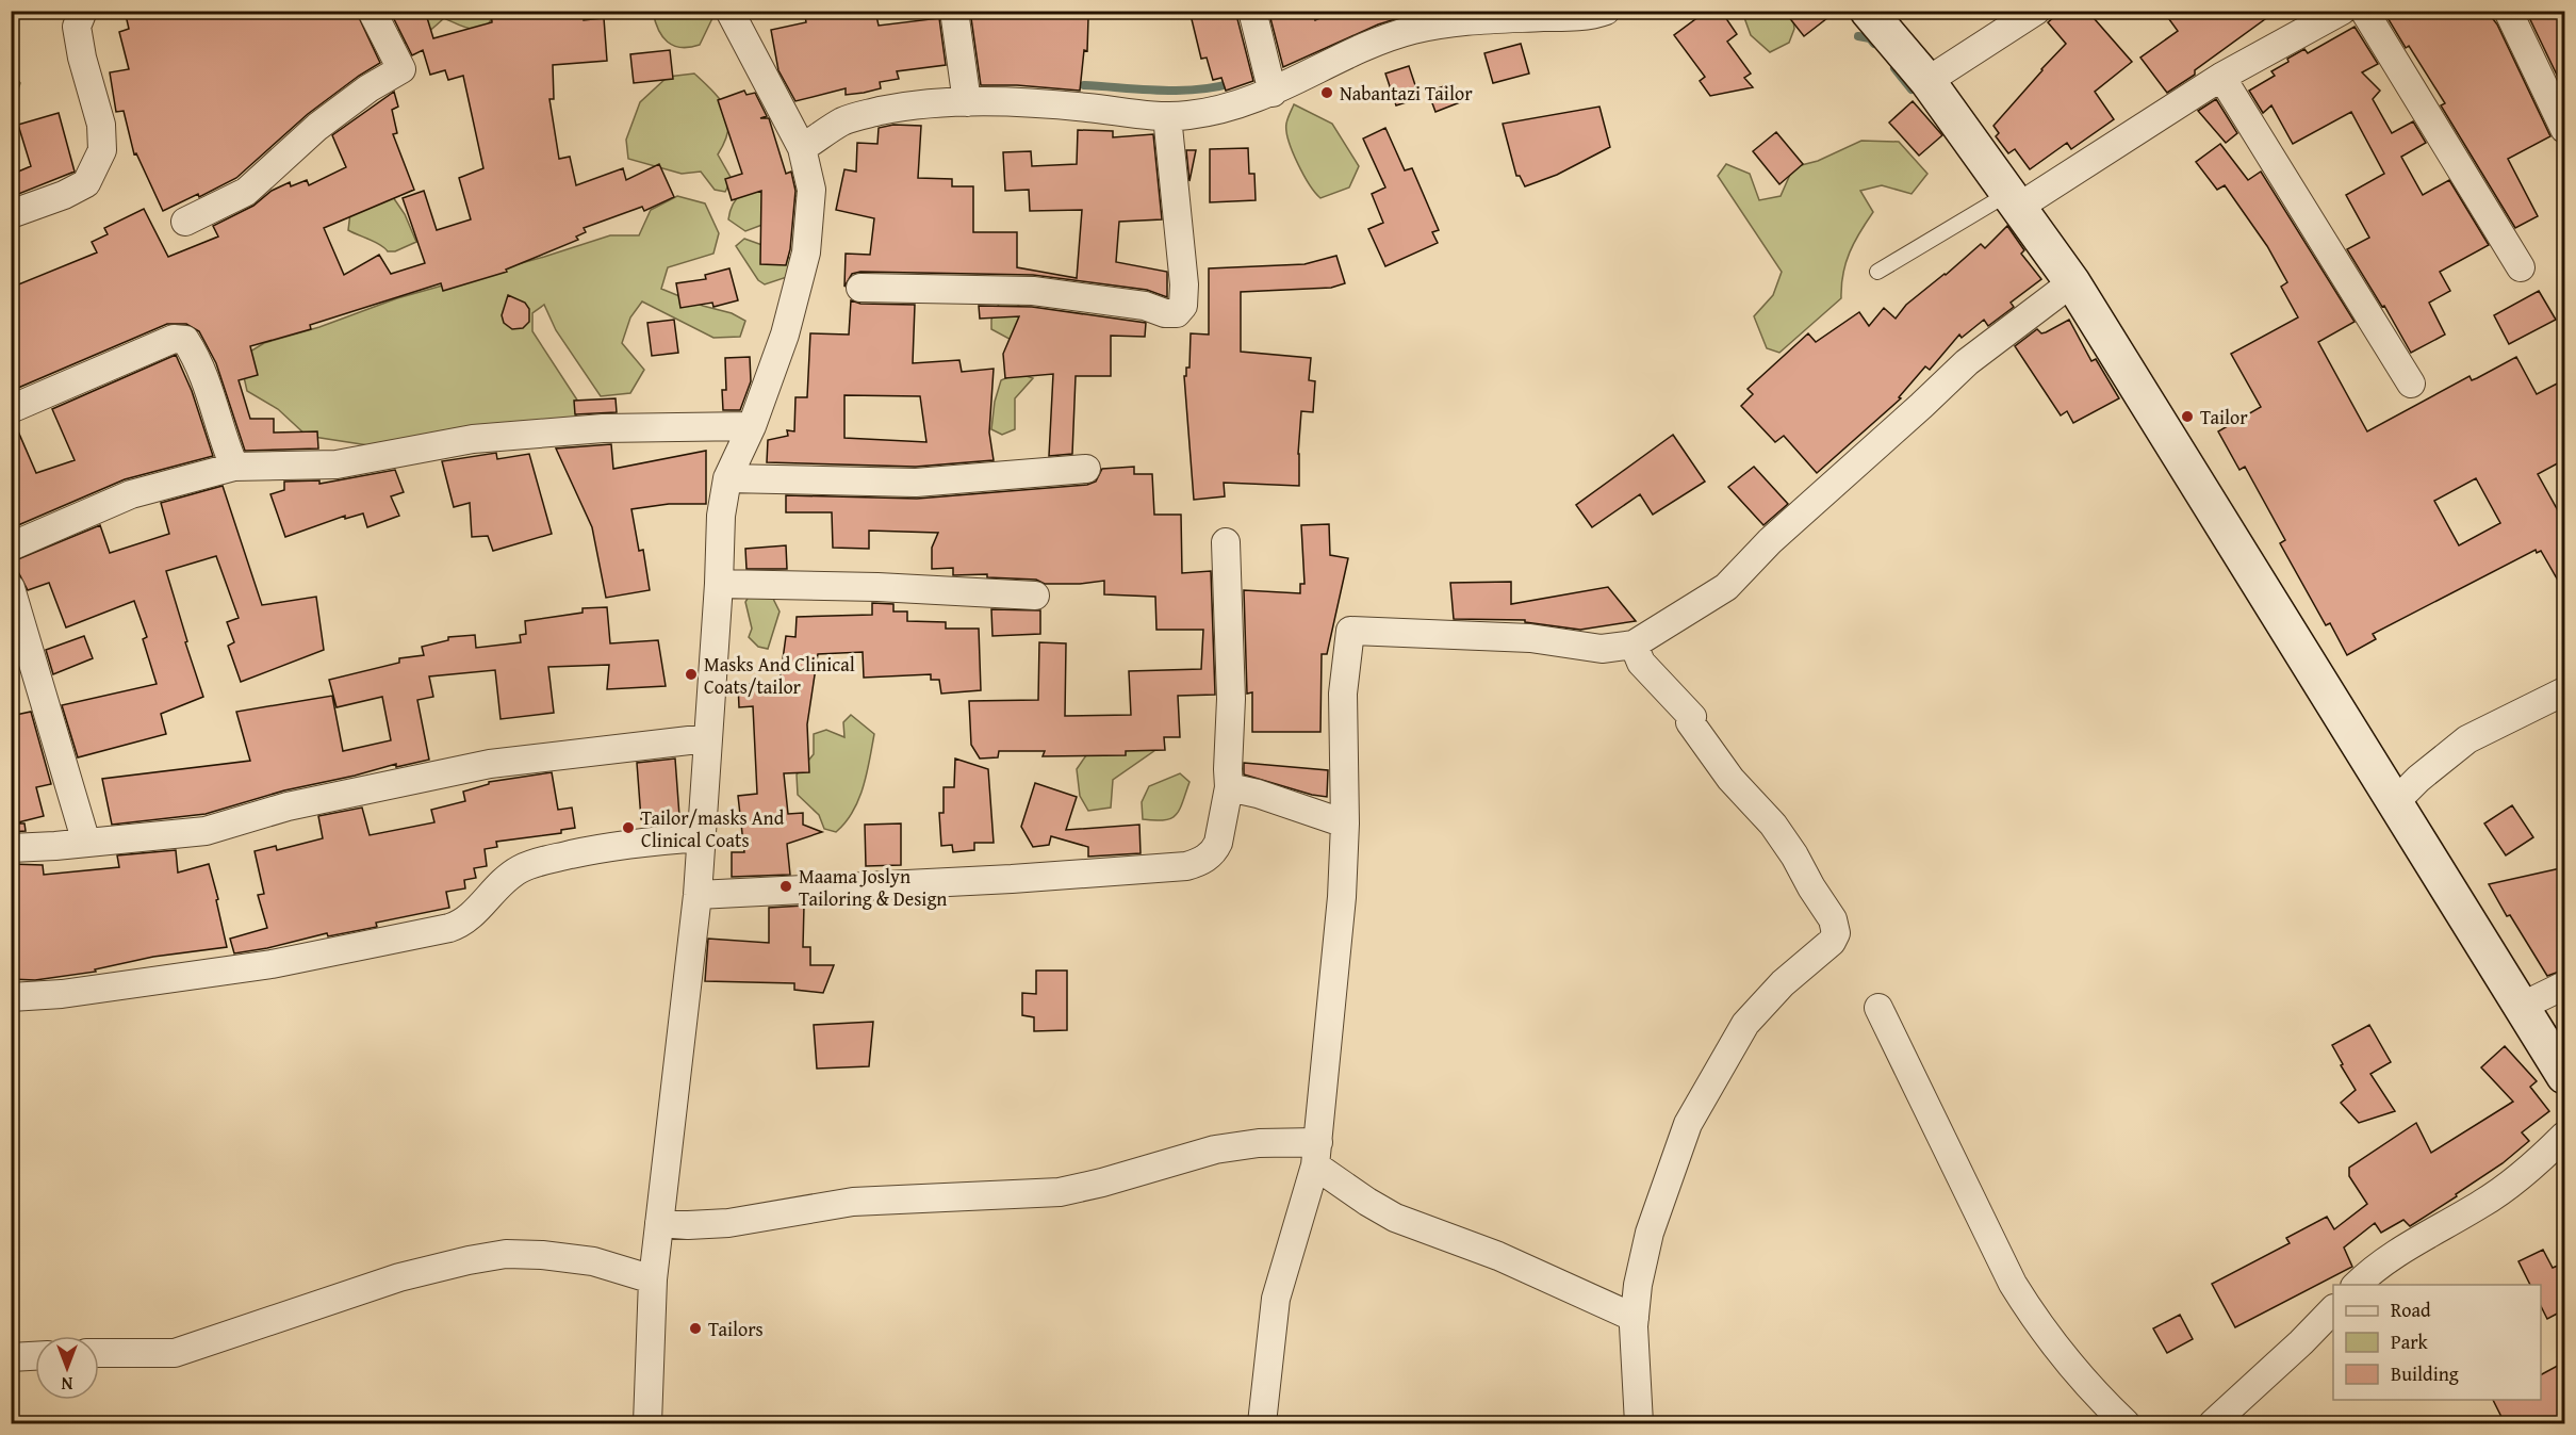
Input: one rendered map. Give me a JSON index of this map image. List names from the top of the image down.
{
  "places": [
    "Nabantazi Tailor",
    "Tailor",
    "Masks And Clinical Coats/tailor",
    "Tailor/masks And Clinical Coats",
    "Maama Joslyn Tailoring & Design",
    "Tailors"
  ],
  "legend": ["Road", "Park", "Building"],
  "north": "bottom"
}
